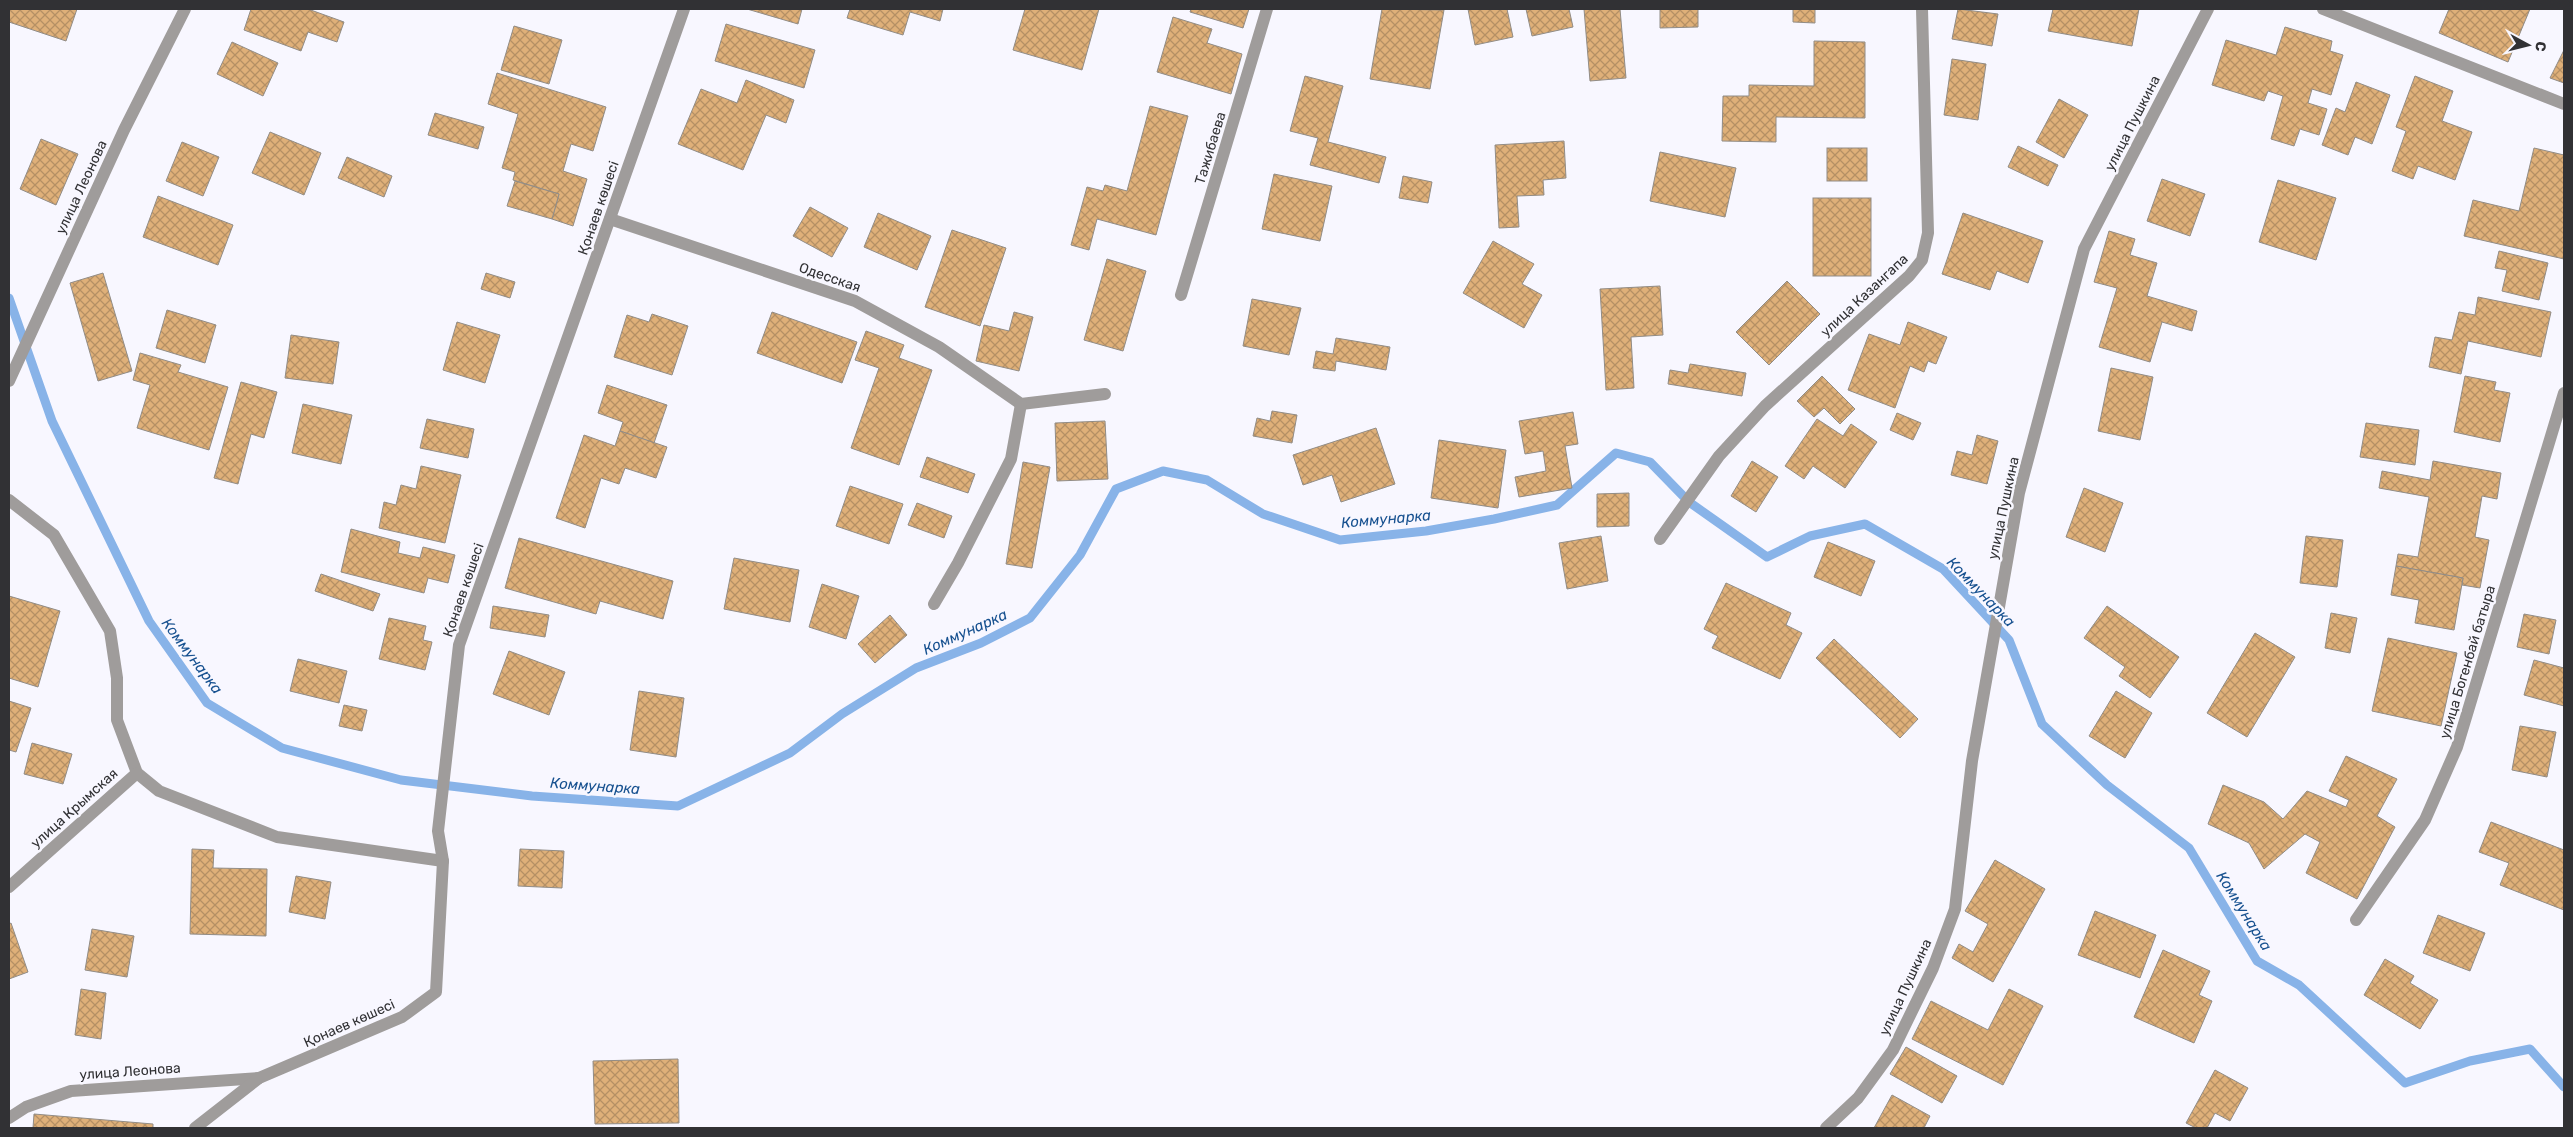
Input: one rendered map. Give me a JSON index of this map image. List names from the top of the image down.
{
  "streets": {
    "street": [
      "улица Пушкина",
      "Тажибаева",
      "улица Леонова",
      "Қонаев көшесі",
      "Одесская",
      "улица Казангапа",
      "улица Богенбай батыра",
      "улица Крымская"
    ]
  },
  "crossings": [
    ["улица Леонова", "Қонаев көшесі"],
    ["Қонаев көшесі", "Одесская"]
  ],
  "water": ["Коммунарка"],
  "north": "right"
}
